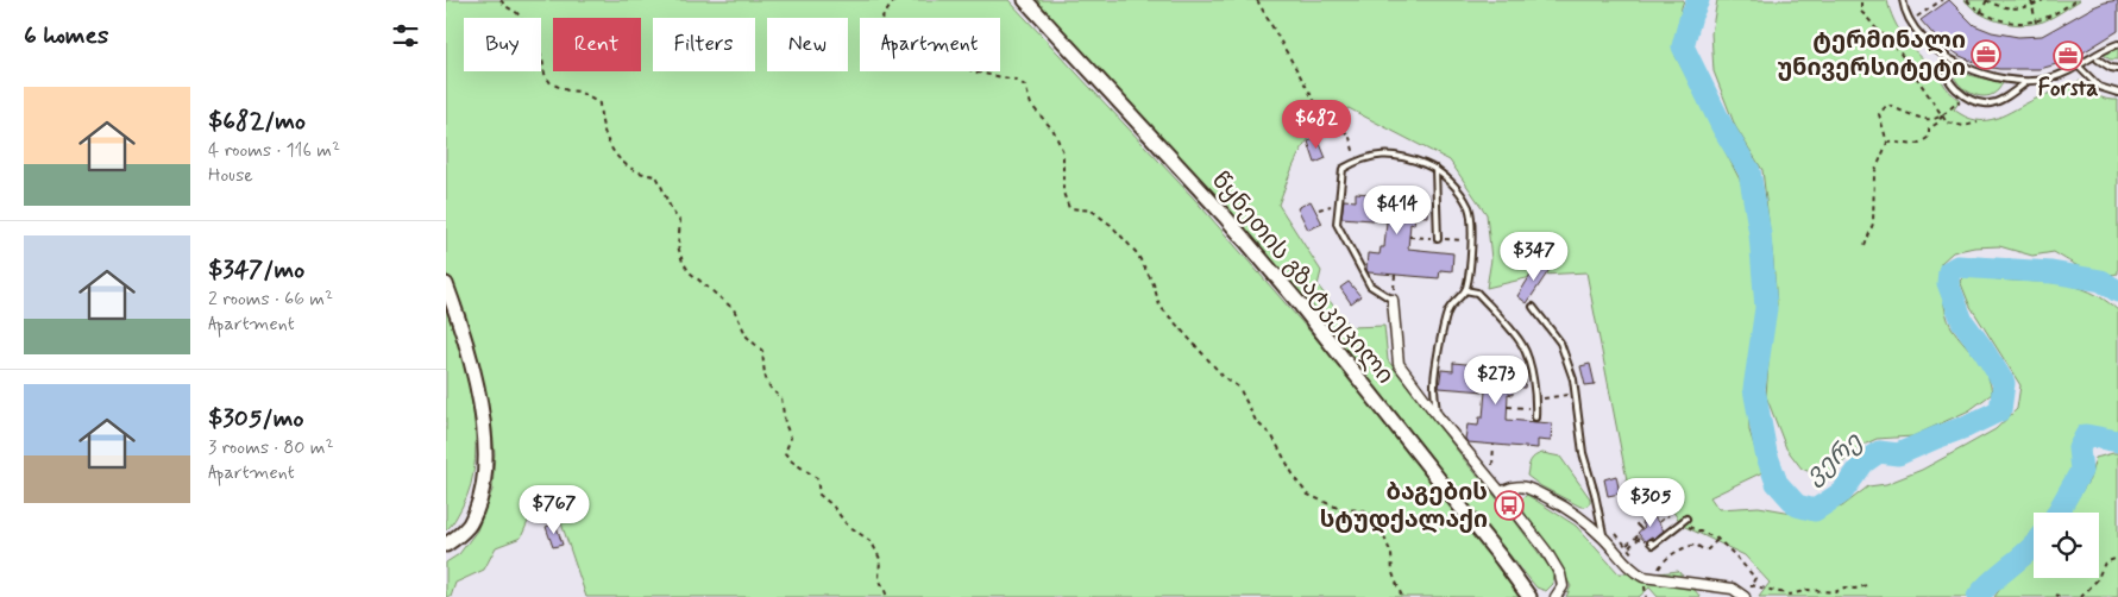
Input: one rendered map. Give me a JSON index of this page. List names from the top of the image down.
{
  "streets": {
    "main road": ["წყნეთის გზატკეცილი"]
  },
  "water": ["ვერე"],
  "places": {
    "office": ["ტერმინალი უნივერსიტეტი", "Forsta"],
    "bus stop": ["ბაგების სტუდქალაქი"]
  },
  "page": {
    "heading": "6 homes",
    "chip": [
      "Buy",
      "Rent",
      "Filters",
      "New",
      "Apartment"
    ],
    "list": [
      {
        "name": "$682/mo",
        "note": "4 rooms · 116 m² · House"
      },
      {
        "name": "$347/mo",
        "note": "2 rooms · 66 m² · Apartment"
      },
      {
        "name": "$305/mo",
        "note": "3 rooms · 80 m² · Apartment"
      }
    ],
    "price": [
      "$682",
      "$414",
      "$347",
      "$273",
      "$305",
      "$767"
    ]
  }
}
